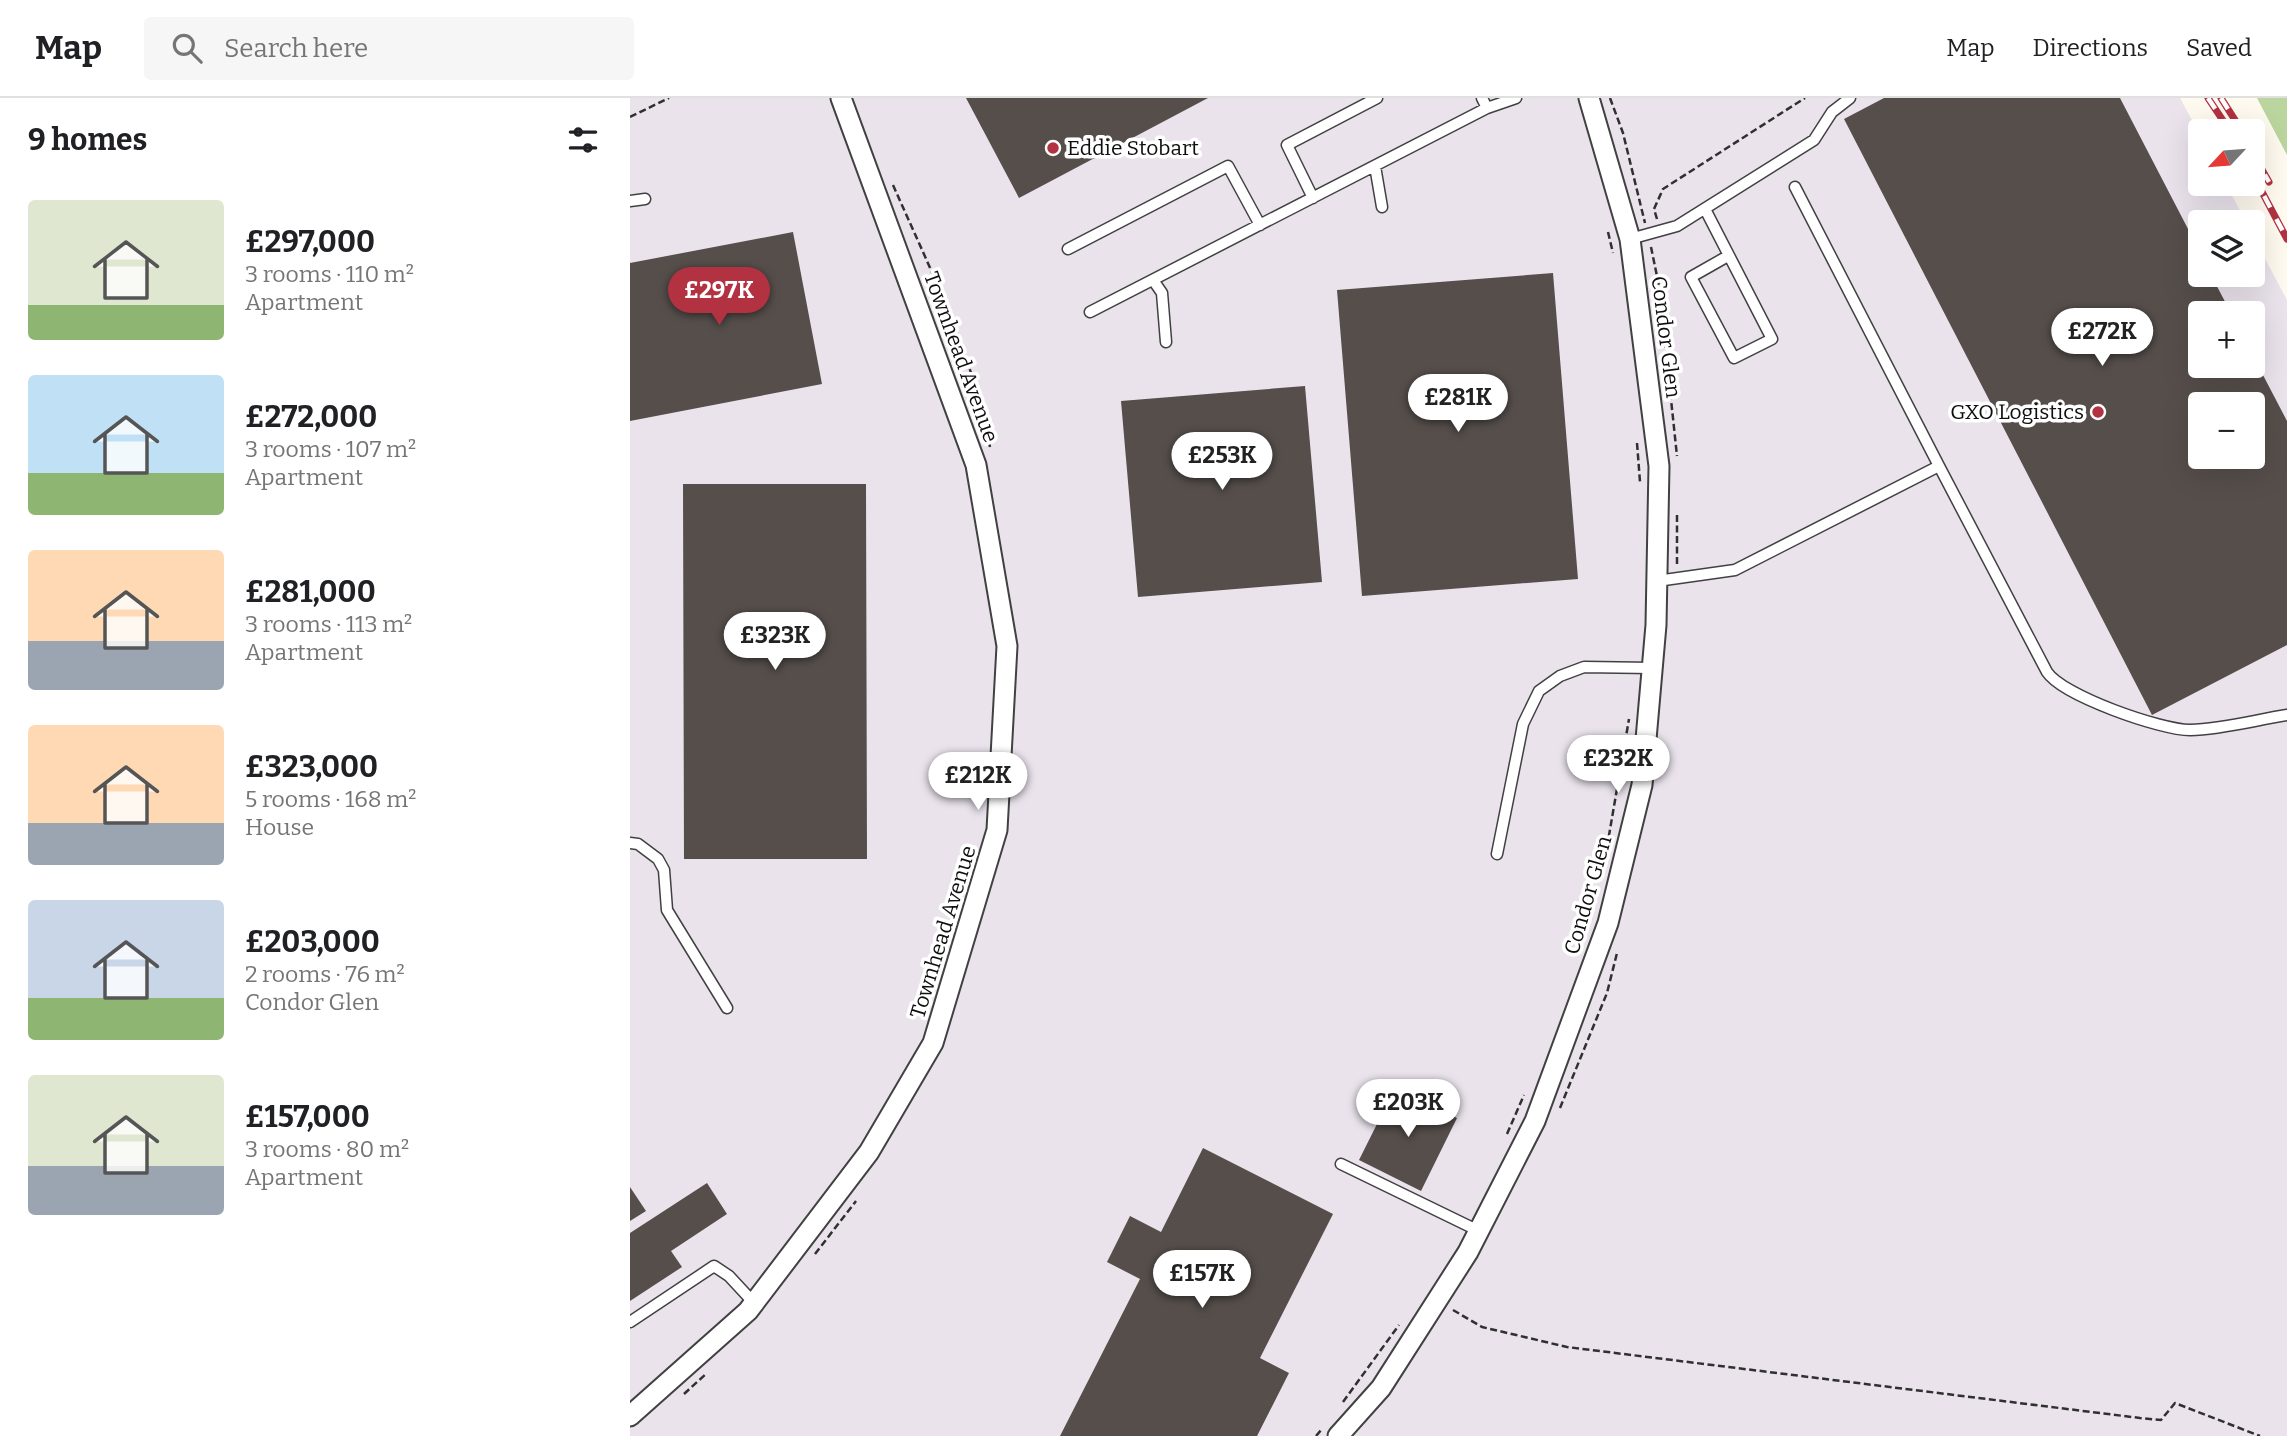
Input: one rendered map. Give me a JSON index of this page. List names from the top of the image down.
{
  "streets": {
    "street": ["Condor Glen", "Townhead Avenue"]
  },
  "places": ["Eddie Stobart", "GXO Logistics"],
  "north": "bottom left",
  "page": {
    "header": "Map",
    "search": "Search here",
    "nav": ["Map", "Directions", "Saved"],
    "heading": "9 homes",
    "map_buttons": ["+", "−"],
    "list": [
      {
        "name": "£297,000",
        "note": "3 rooms · 110 m² · Apartment"
      },
      {
        "name": "£272,000",
        "note": "3 rooms · 107 m² · Apartment"
      },
      {
        "name": "£281,000",
        "note": "3 rooms · 113 m² · Apartment"
      },
      {
        "name": "£323,000",
        "note": "5 rooms · 168 m² · House"
      },
      {
        "name": "£203,000",
        "note": "2 rooms · 76 m² · Condor Glen"
      },
      {
        "name": "£157,000",
        "note": "3 rooms · 80 m² · Apartment"
      }
    ],
    "price": [
      "£297K",
      "£272K",
      "£281K",
      "£253K",
      "£323K",
      "£232K",
      "£212K",
      "£203K",
      "£157K"
    ]
  }
}
